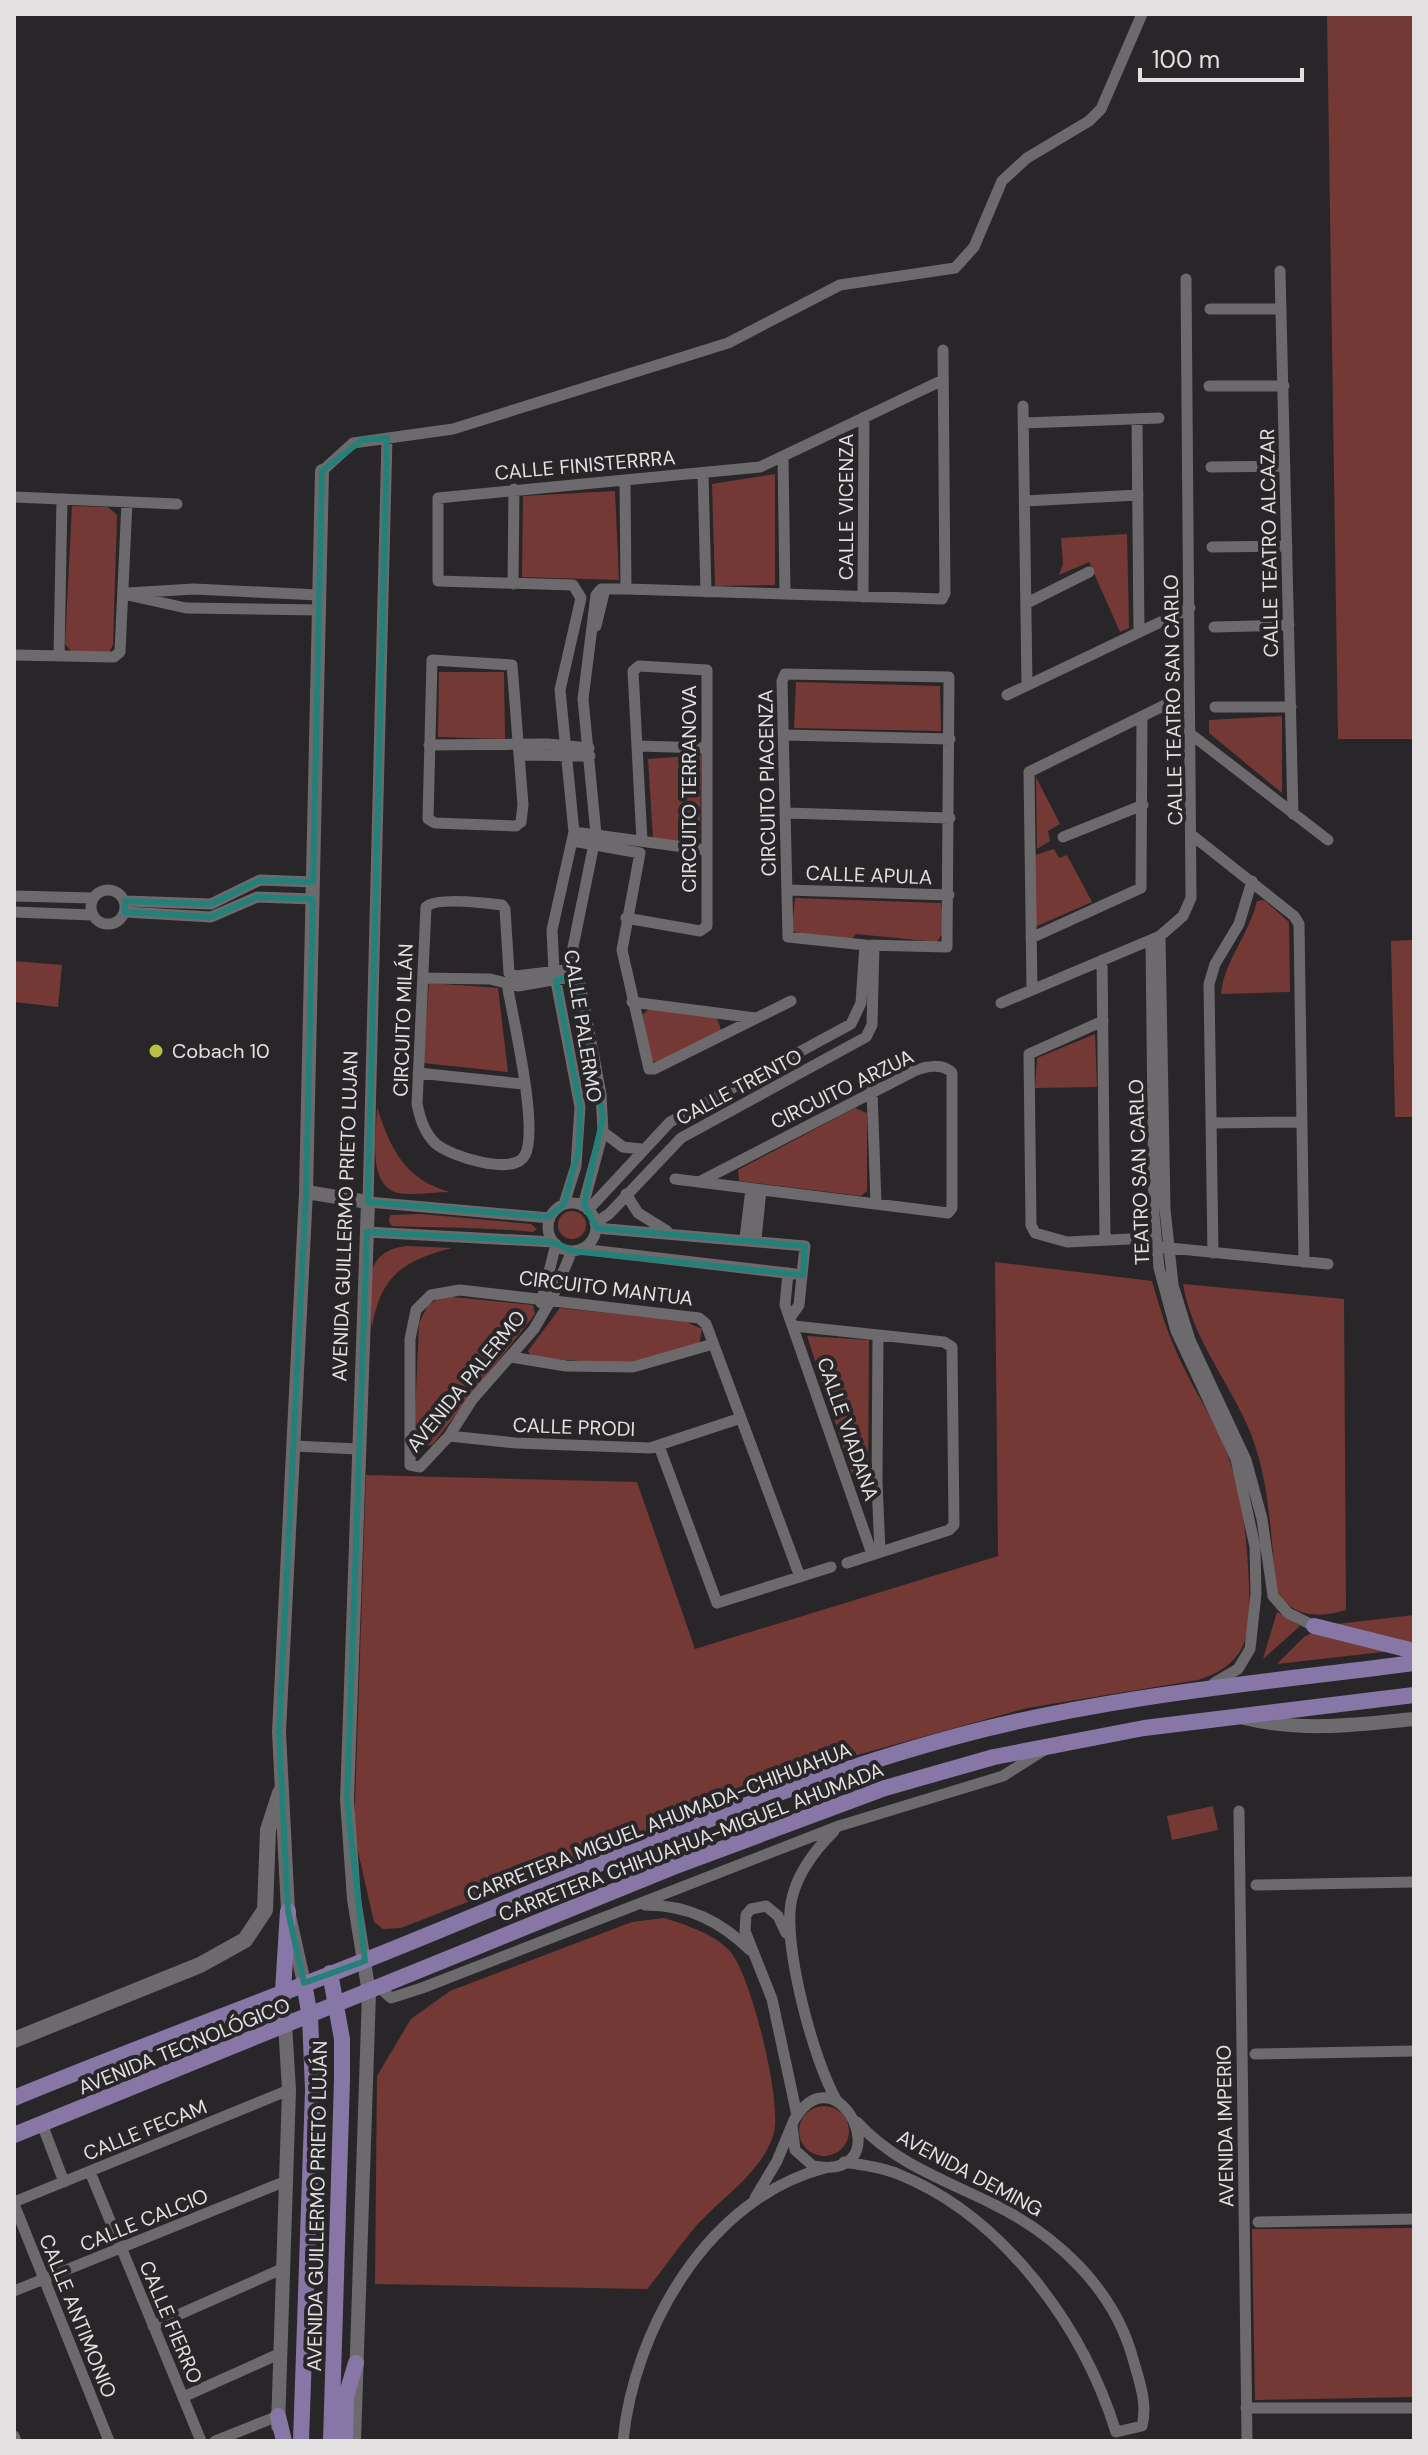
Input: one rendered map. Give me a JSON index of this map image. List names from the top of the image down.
{
  "streets": {
    "main road": [
      "CARRETERA MIGUEL AHUMADA-CHIHUAHUA",
      "CARRETERA CHIHUAHUA-MIGUEL AHUMADA",
      "AVENIDA TECNOLÓGICO",
      "AVENIDA GUILLERMO PRIETO LUJÁN"
    ],
    "street": [
      "CALLE FINISTERRRA",
      "CALLE VICENZA",
      "CALLE TEATRO ALCAZAR",
      "CALLE TEATRO SAN CARLO",
      "CIRCUITO PIACENZA",
      "CIRCUITO TERRANOVA",
      "CALLE APULA",
      "CIRCUITO MILÁN",
      "CALLE PALERMO",
      "CALLE TRENTO",
      "CIRCUITO ARZUA",
      "TEATRO SAN CARLO",
      "AVENIDA GUILLERMO PRIETO LUJAN",
      "CIRCUITO MANTUA",
      "AVENIDA PALERMO",
      "CALLE PRODI",
      "CALLE VIADANA",
      "AVENIDA IMPERIO",
      "CALLE FECAM",
      "AVENIDA DEMING",
      "CALLE CALCIO",
      "CALLE ANTIMONIO",
      "CALLE FIERRO"
    ]
  },
  "crossings": [
    ["CALLE FINISTERRRA", "CALLE VICENZA"],
    ["CALLE FINISTERRRA", "CALLE PALERMO"],
    ["CALLE TEATRO SAN CARLO", "TEATRO SAN CARLO"],
    ["CIRCUITO PIACENZA", "CALLE APULA"],
    ["CIRCUITO PIACENZA", "CALLE TRENTO"],
    ["CIRCUITO MILÁN", "CALLE PALERMO"],
    ["CALLE PALERMO", "CALLE TRENTO"],
    ["TEATRO SAN CARLO", "CARRETERA MIGUEL AHUMADA-CHIHUAHUA"],
    ["AVENIDA GUILLERMO PRIETO LUJAN", "CARRETERA MIGUEL AHUMADA-CHIHUAHUA"],
    ["AVENIDA GUILLERMO PRIETO LUJAN", "CARRETERA CHIHUAHUA-MIGUEL AHUMADA"],
    ["AVENIDA GUILLERMO PRIETO LUJAN", "AVENIDA TECNOLÓGICO"],
    ["AVENIDA GUILLERMO PRIETO LUJAN", "AVENIDA GUILLERMO PRIETO LUJÁN"],
    ["CIRCUITO MANTUA", "AVENIDA PALERMO"],
    ["CIRCUITO MANTUA", "CALLE PRODI"],
    ["AVENIDA PALERMO", "CALLE PRODI"],
    ["CARRETERA MIGUEL AHUMADA-CHIHUAHUA", "AVENIDA TECNOLÓGICO"],
    ["CARRETERA MIGUEL AHUMADA-CHIHUAHUA", "AVENIDA GUILLERMO PRIETO LUJÁN"],
    ["CARRETERA CHIHUAHUA-MIGUEL AHUMADA", "AVENIDA TECNOLÓGICO"],
    ["CARRETERA CHIHUAHUA-MIGUEL AHUMADA", "AVENIDA GUILLERMO PRIETO LUJÁN"],
    ["AVENIDA TECNOLÓGICO", "AVENIDA GUILLERMO PRIETO LUJÁN"],
    ["CALLE FECAM", "AVENIDA GUILLERMO PRIETO LUJÁN"],
    ["CALLE FECAM", "CALLE ANTIMONIO"],
    ["CALLE FECAM", "CALLE FIERRO"],
    ["AVENIDA GUILLERMO PRIETO LUJÁN", "CALLE CALCIO"],
    ["CALLE CALCIO", "CALLE ANTIMONIO"],
    ["CALLE CALCIO", "CALLE FIERRO"]
  ],
  "places": ["Cobach 10"],
  "scale_bar": "100 m"
}
